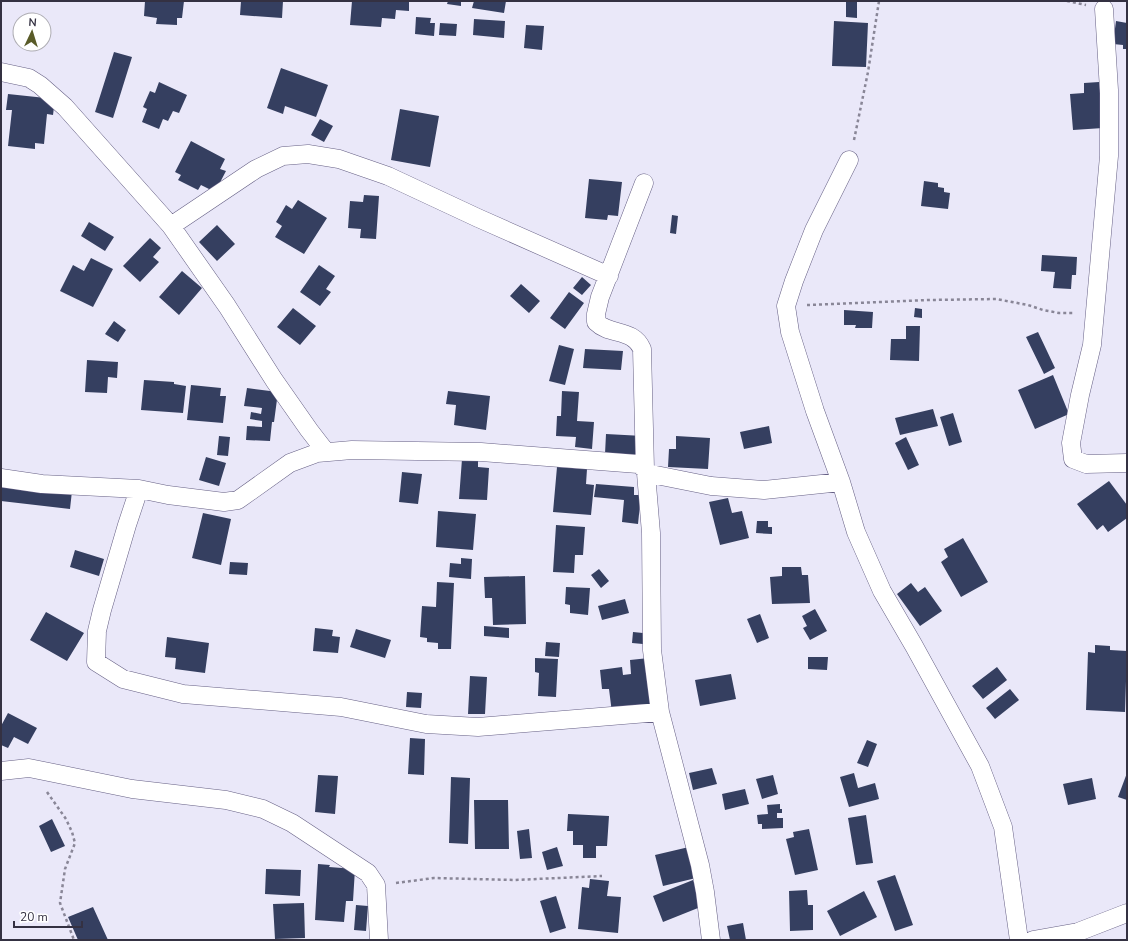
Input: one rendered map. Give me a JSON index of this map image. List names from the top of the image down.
{
  "scale_bar": "20 m",
  "north": "top"
}
